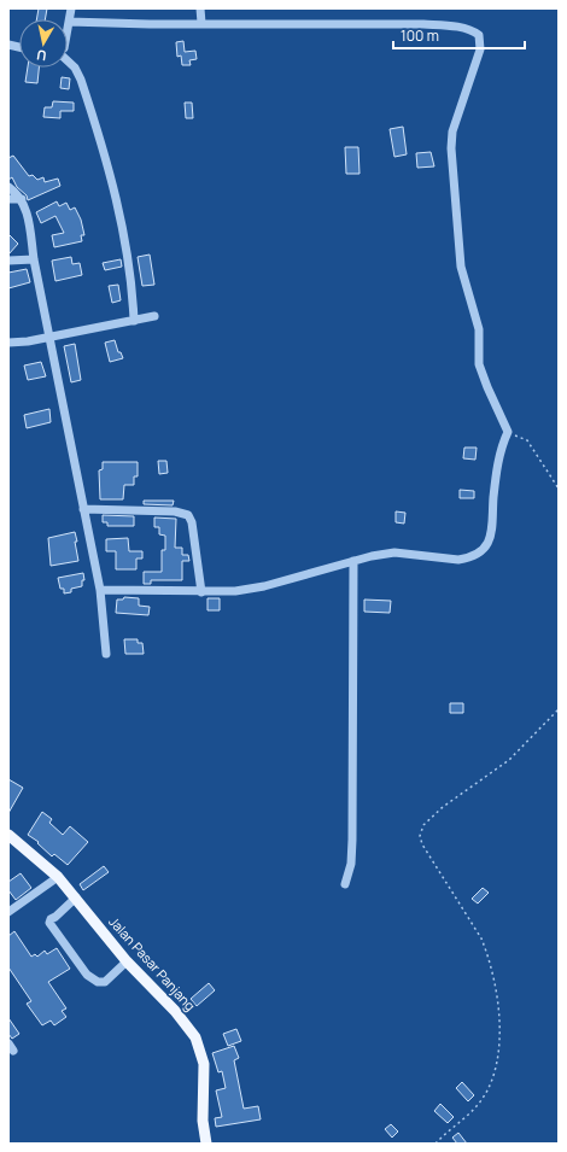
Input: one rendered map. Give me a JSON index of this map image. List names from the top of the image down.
{
  "streets": {
    "main road": ["Jalan Pasar Panjang"]
  },
  "scale_bar": "100 m",
  "north": "bottom"
}
